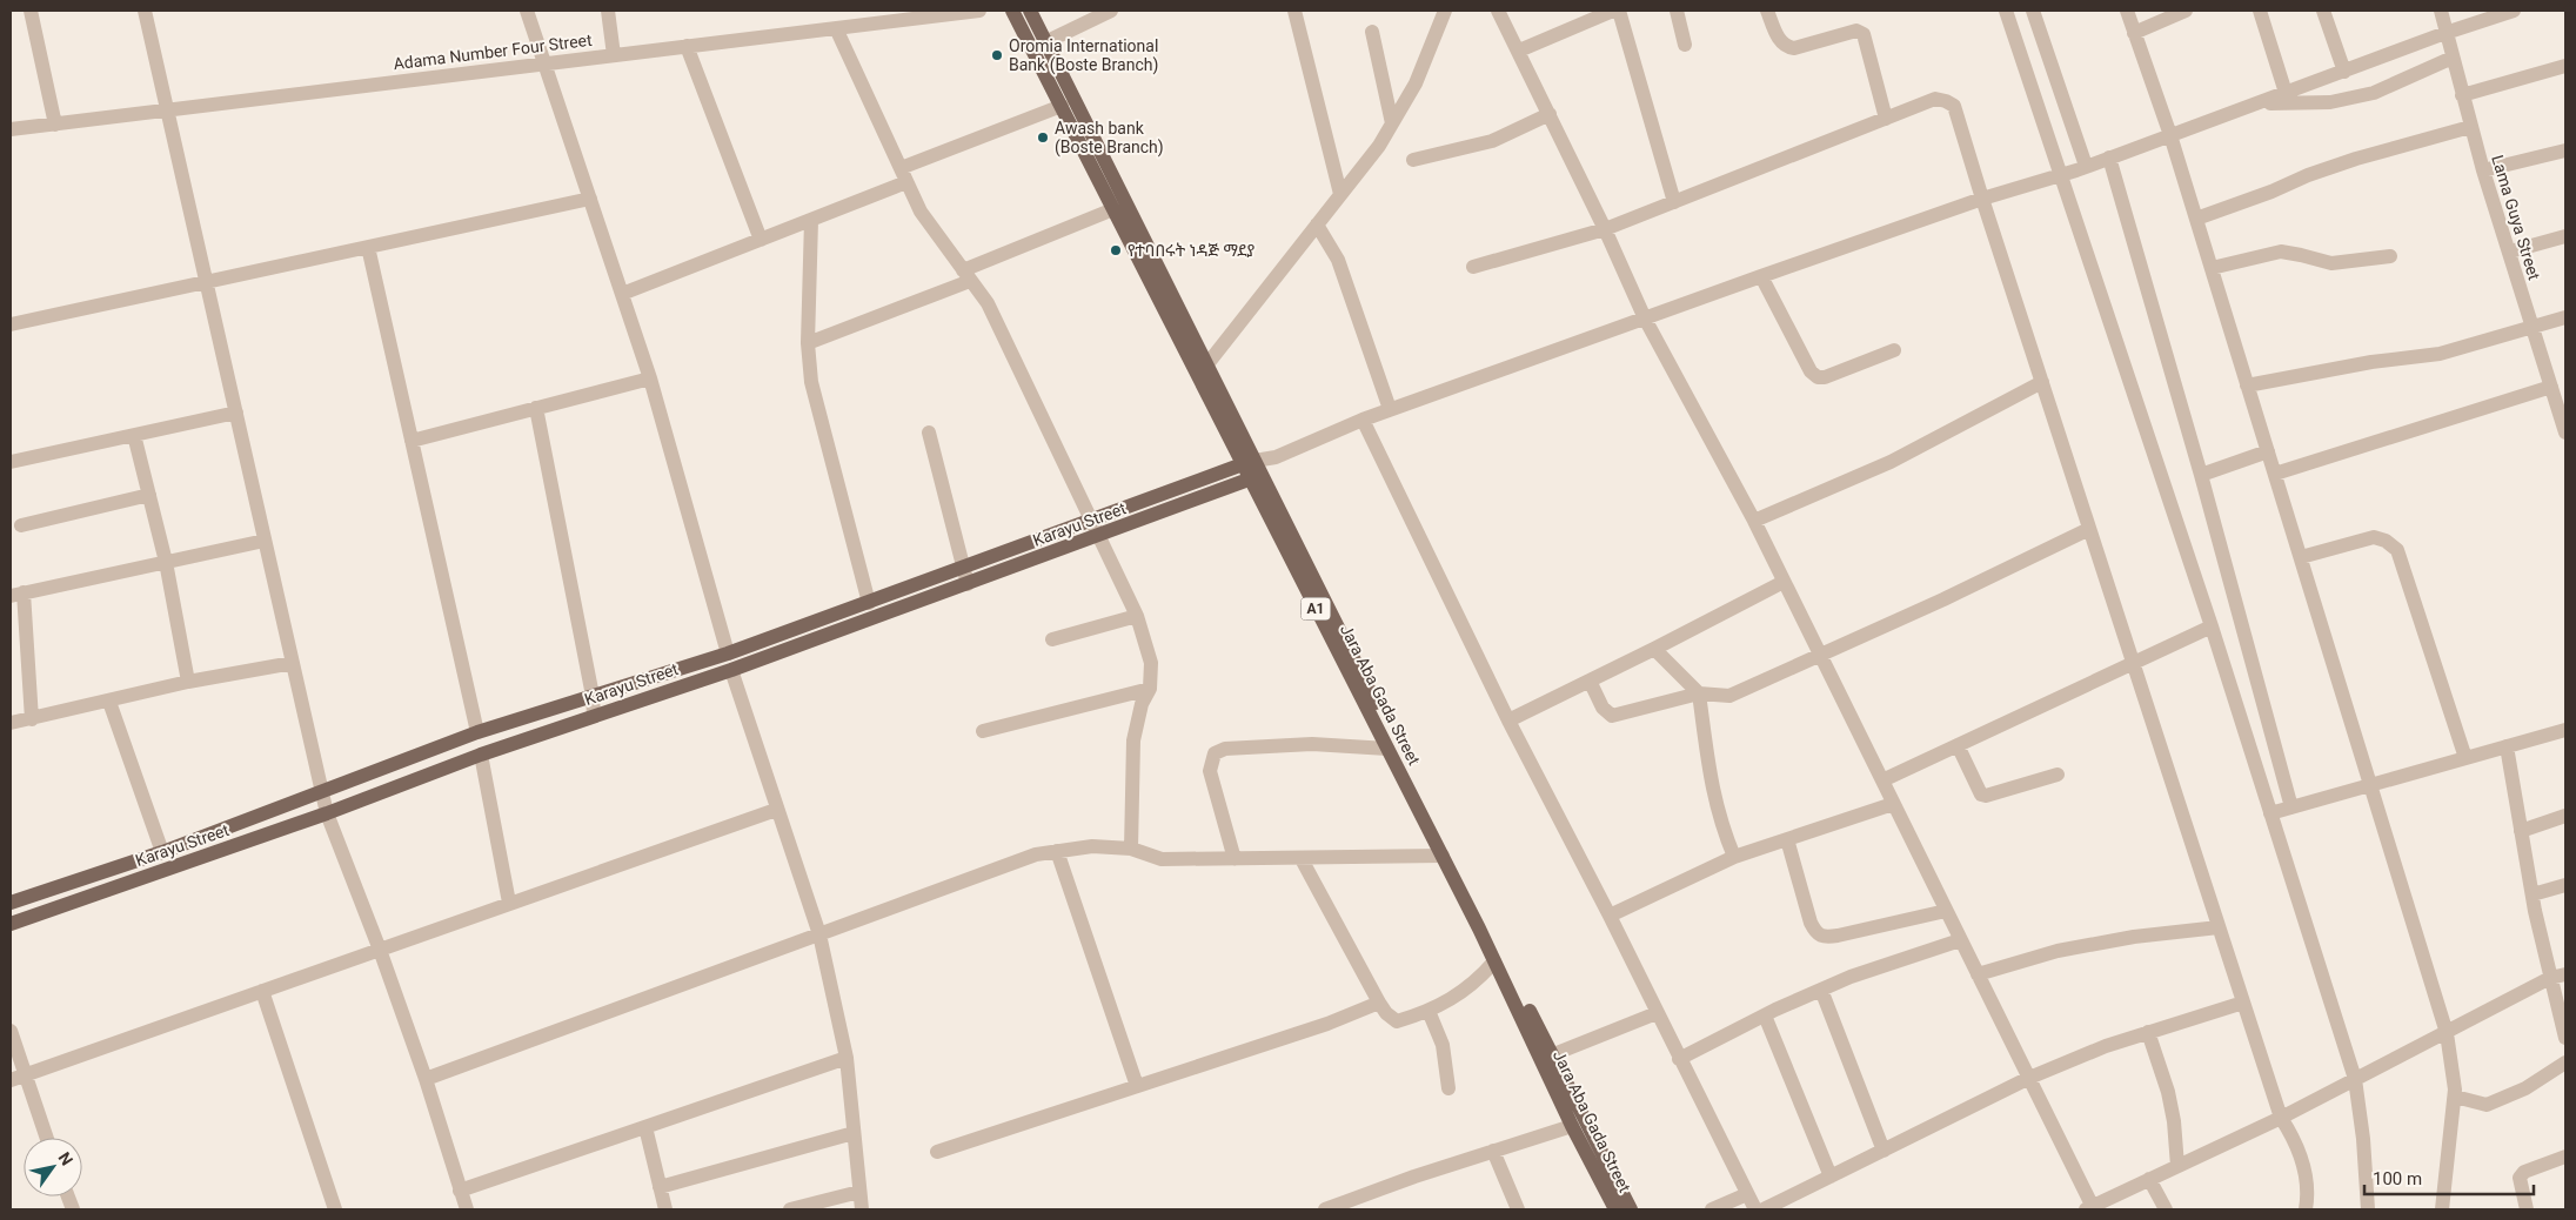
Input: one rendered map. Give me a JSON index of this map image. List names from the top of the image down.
{
  "streets": {
    "main road": ["Karayu Street", "A1", "Jara Aba Gada Street"],
    "street": ["Adama Number Four Street", "Lama Guya Street"]
  },
  "crossings": [
    ["Karayu Street", "Jara Aba Gada Street"]
  ],
  "places": ["Oromia International Bank (Boste Branch)", "Awash bank (Boste Branch)", "የተባበሩት ነዳጅ ማደያ"],
  "scale_bar": "100 m",
  "north": "top right"
}
